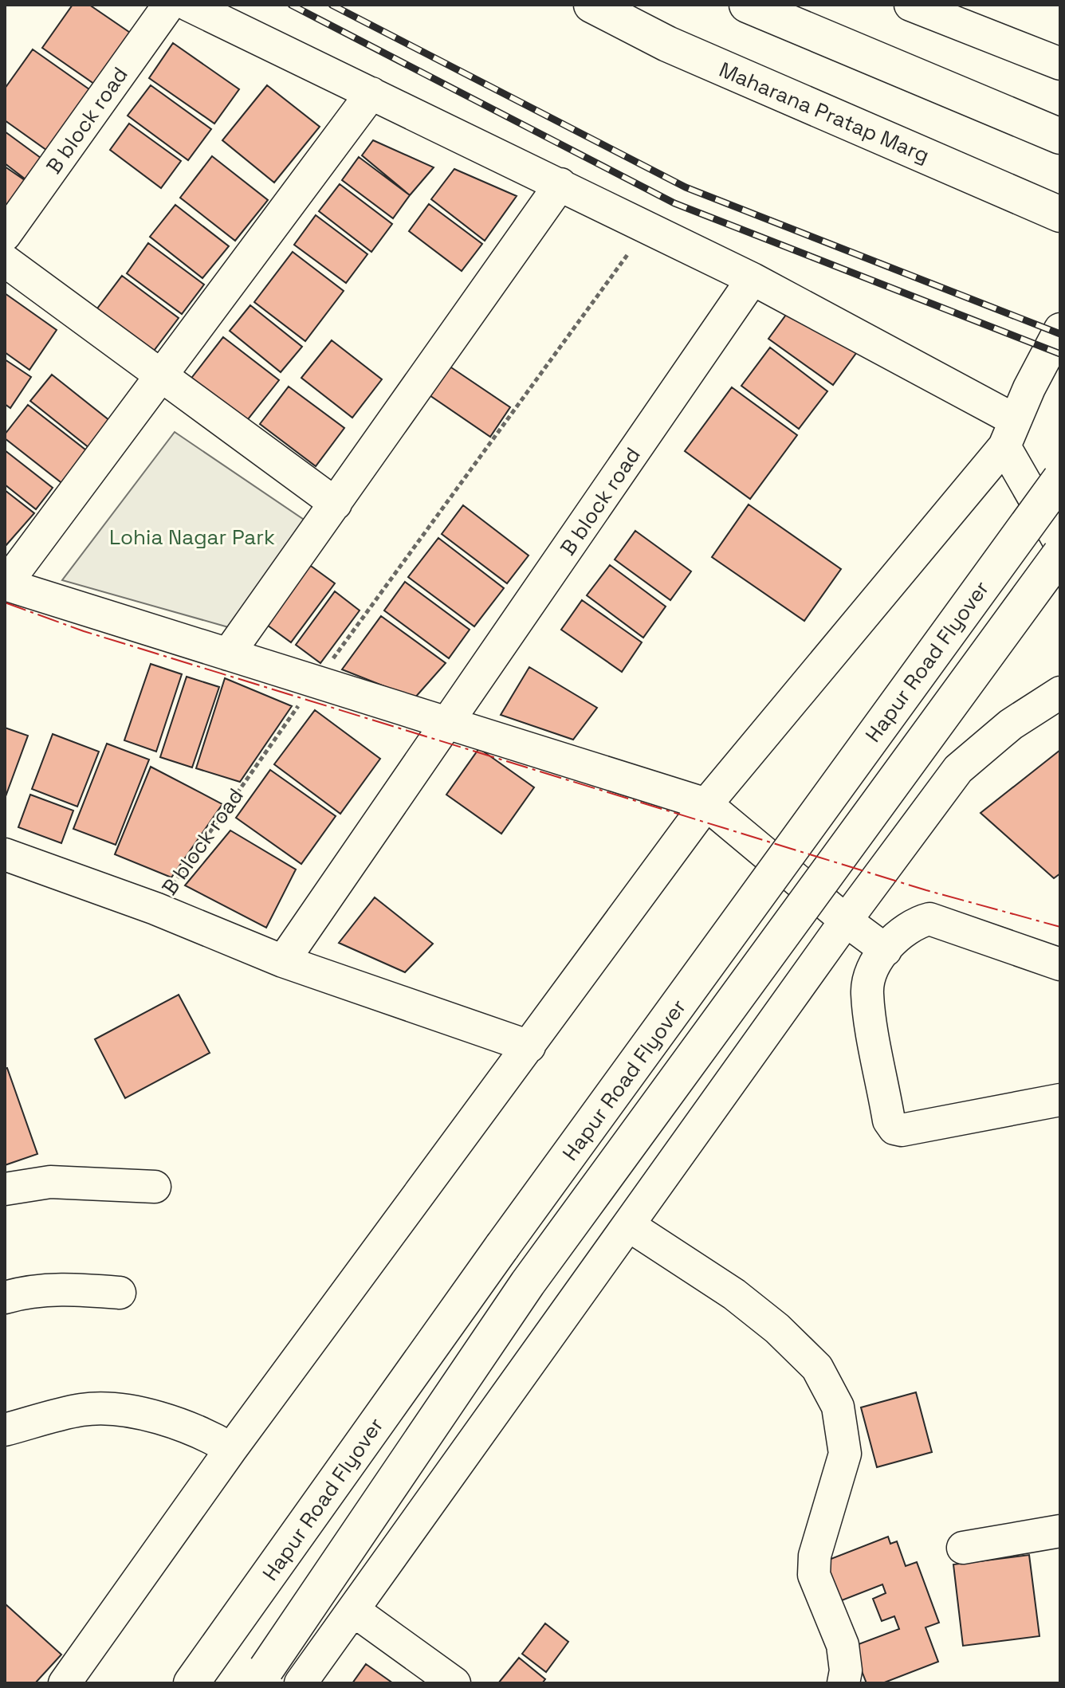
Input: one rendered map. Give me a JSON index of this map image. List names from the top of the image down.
{
  "streets": {
    "main road": ["Maharana Pratap Marg", "Hapur Road Flyover"],
    "street": ["B block road"]
  },
  "parks": ["Lohia Nagar Park"]
}
